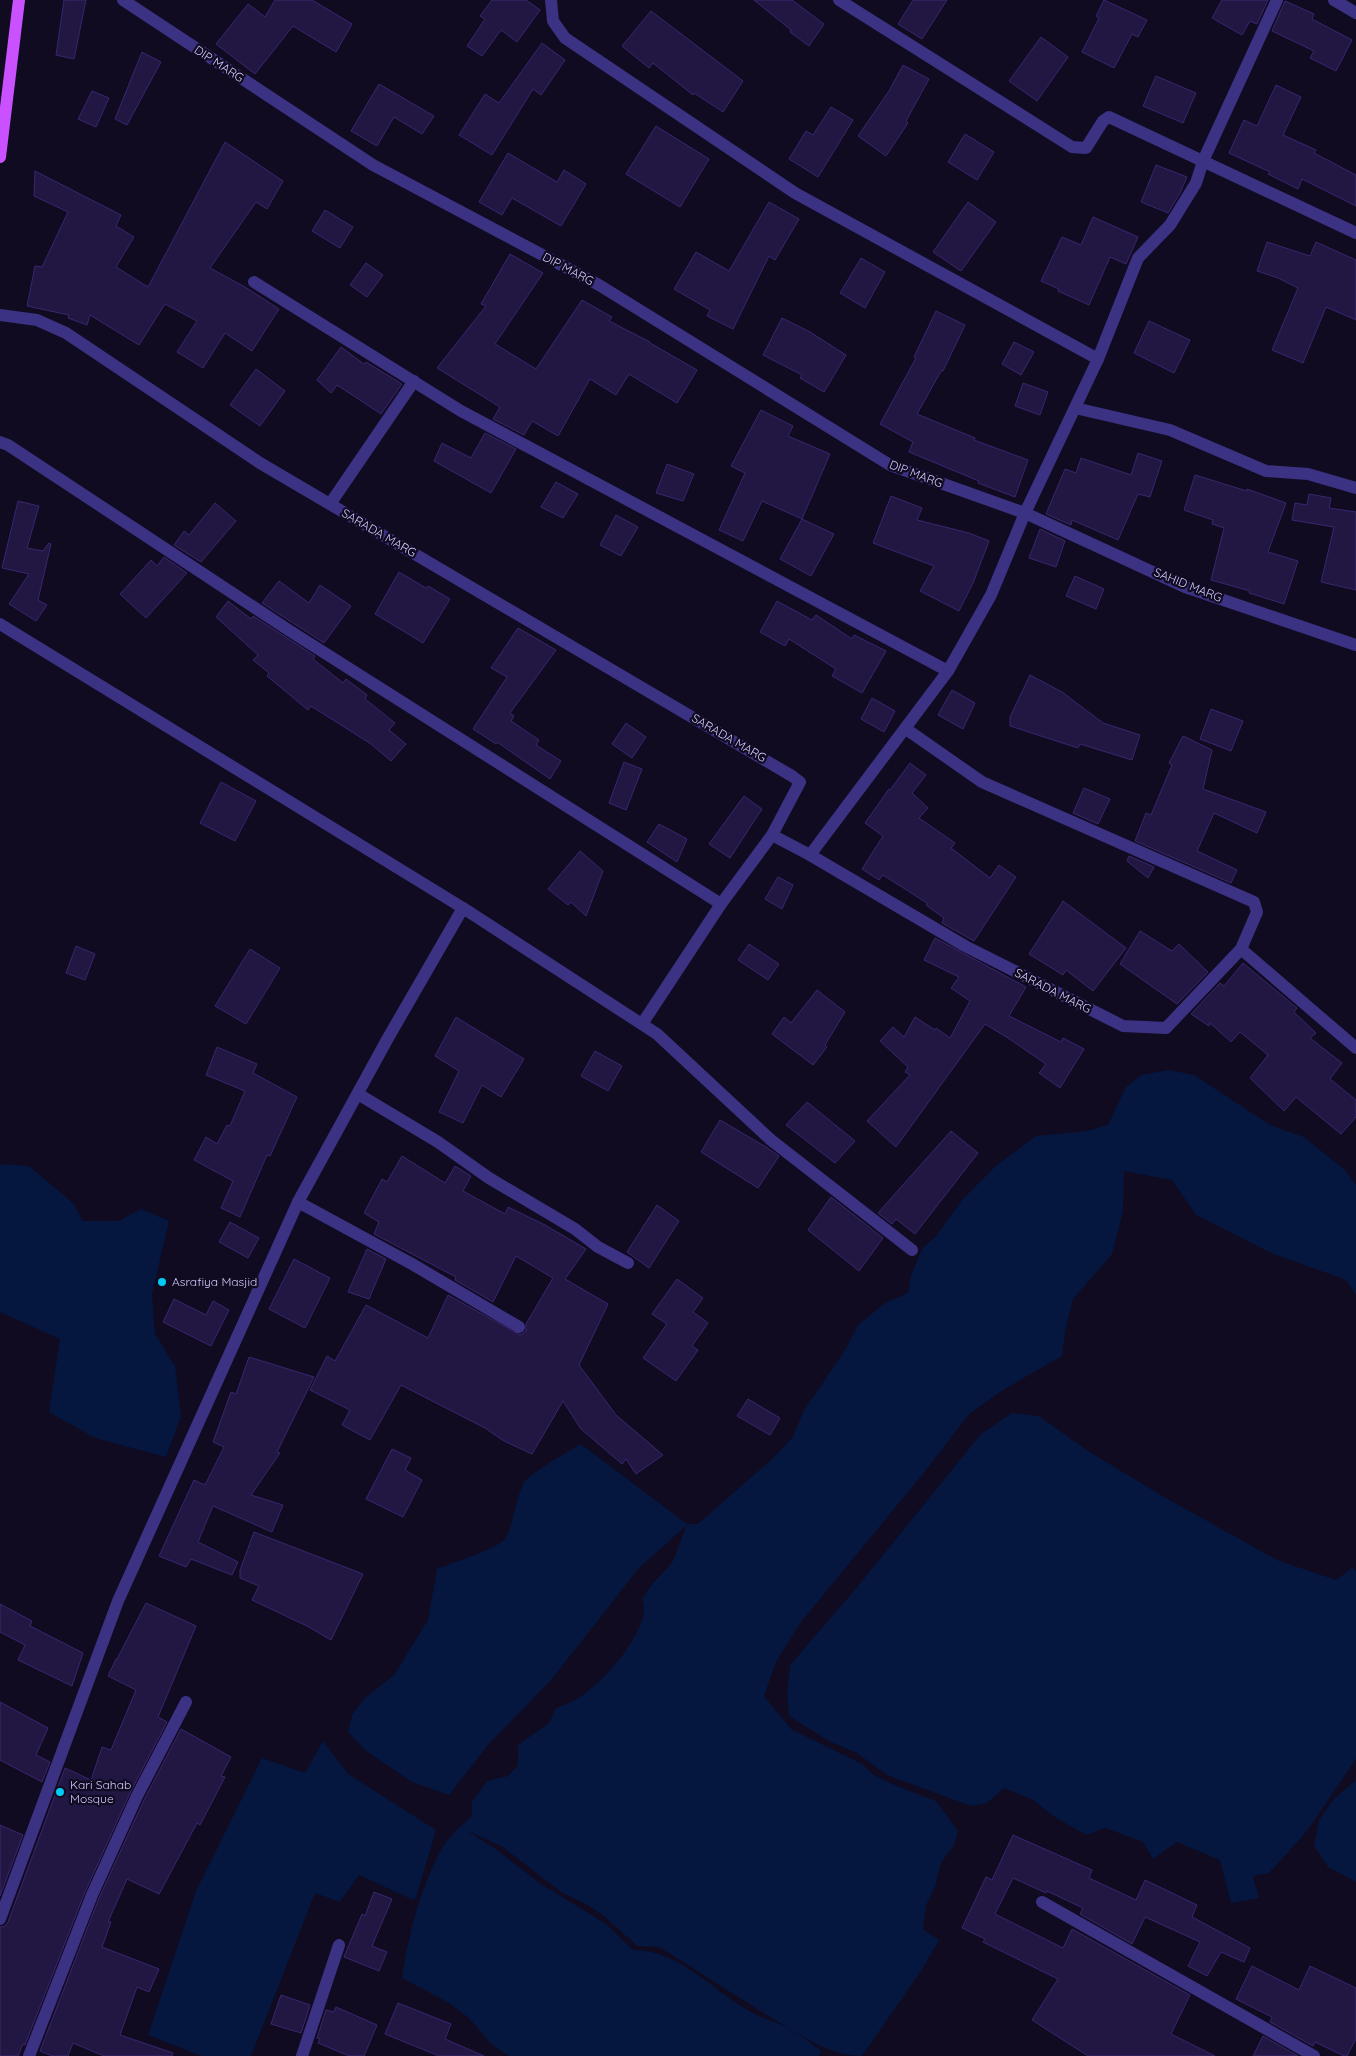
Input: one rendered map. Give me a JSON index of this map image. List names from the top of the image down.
{
  "streets": {
    "street": ["DIP MARG", "SARADA MARG", "SAHID MARG"]
  },
  "crossings": [
    ["DIP MARG", "SAHID MARG"]
  ],
  "places": ["Asrafiya Masjid", "Kari Sahab Mosque"]
}
